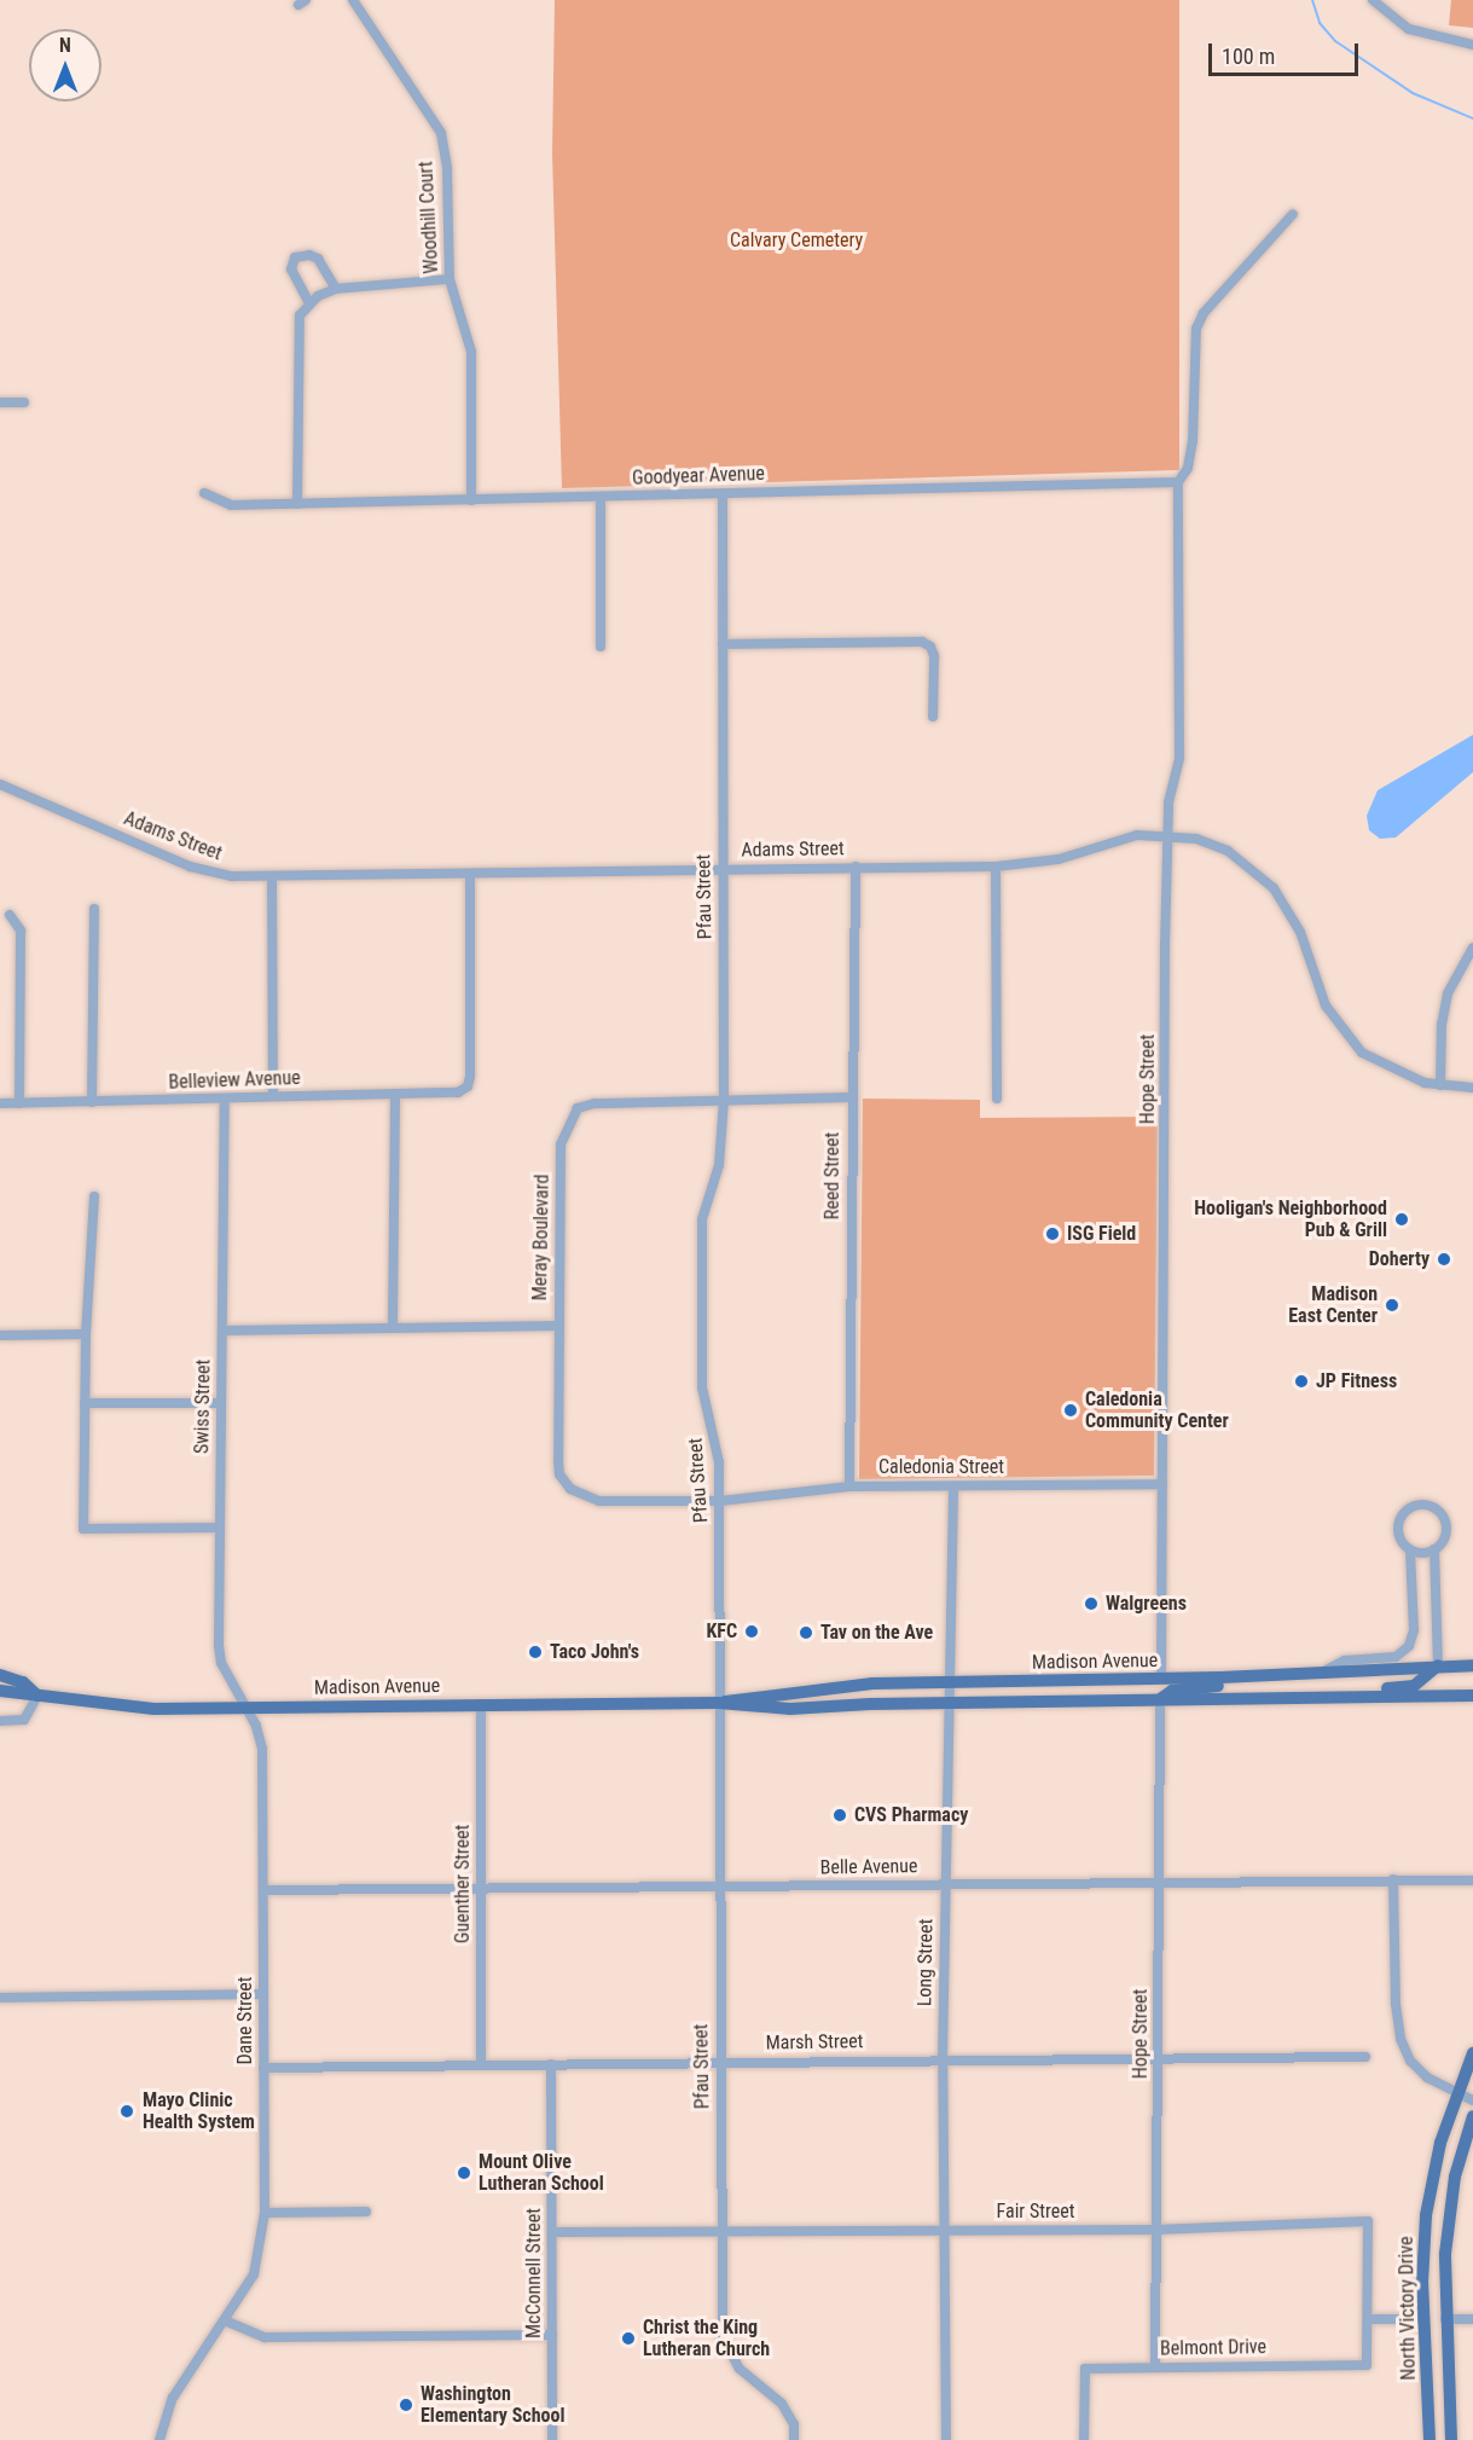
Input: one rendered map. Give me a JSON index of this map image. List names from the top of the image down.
{
  "streets": {
    "main road": ["Madison Avenue", "North Victory Drive"],
    "street": [
      "Woodhill Court",
      "Goodyear Avenue",
      "Adams Street",
      "Pfau Street",
      "Hope Street",
      "Belleview Avenue",
      "Reed Street",
      "Meray Boulevard",
      "Swiss Street",
      "Caledonia Street",
      "Belle Avenue",
      "Guenther Street",
      "Long Street",
      "Dane Street",
      "Marsh Street",
      "Fair Street",
      "McConnell Street",
      "Belmont Drive"
    ]
  },
  "crossings": [
    ["Woodhill Court", "Goodyear Avenue"],
    ["Goodyear Avenue", "Pfau Street"],
    ["Goodyear Avenue", "Hope Street"],
    ["Adams Street", "Pfau Street"],
    ["Adams Street", "Hope Street"],
    ["Adams Street", "Belleview Avenue"],
    ["Adams Street", "Reed Street"],
    ["Pfau Street", "Meray Boulevard"],
    ["Pfau Street", "Caledonia Street"],
    ["Pfau Street", "Madison Avenue"],
    ["Pfau Street", "Belle Avenue"],
    ["Pfau Street", "Marsh Street"],
    ["Pfau Street", "Fair Street"],
    ["Hope Street", "Caledonia Street"],
    ["Hope Street", "Madison Avenue"],
    ["Hope Street", "Belle Avenue"],
    ["Hope Street", "Marsh Street"],
    ["Hope Street", "Fair Street"],
    ["Hope Street", "Belmont Drive"],
    ["Belleview Avenue", "Swiss Street"],
    ["Reed Street", "Meray Boulevard"],
    ["Reed Street", "Caledonia Street"],
    ["Meray Boulevard", "Caledonia Street"],
    ["Swiss Street", "Madison Avenue"],
    ["Swiss Street", "Dane Street"],
    ["Caledonia Street", "Long Street"],
    ["Madison Avenue", "Guenther Street"],
    ["Madison Avenue", "Long Street"],
    ["Madison Avenue", "Dane Street"],
    ["Belle Avenue", "Guenther Street"],
    ["Belle Avenue", "Long Street"],
    ["Belle Avenue", "Dane Street"],
    ["Guenther Street", "Marsh Street"],
    ["Long Street", "Marsh Street"],
    ["Long Street", "Fair Street"],
    ["Dane Street", "Marsh Street"],
    ["Marsh Street", "McConnell Street"],
    ["Fair Street", "McConnell Street"],
    ["Fair Street", "Belmont Drive"]
  ],
  "parks": ["Calvary Cemetery"],
  "places": [
    "Hooligan's Neighborhood Pub & Grill",
    "ISG Field",
    "Doherty",
    "Madison East Center",
    "JP Fitness",
    "Caledonia Community Center",
    "Walgreens",
    "KFC",
    "Tav on the Ave",
    "Taco John's",
    "CVS Pharmacy",
    "Mayo Clinic Health System",
    "Mount Olive Lutheran School",
    "Christ the King Lutheran Church",
    "Washington Elementary School"
  ],
  "scale_bar": "100 m",
  "north": "top"
}
